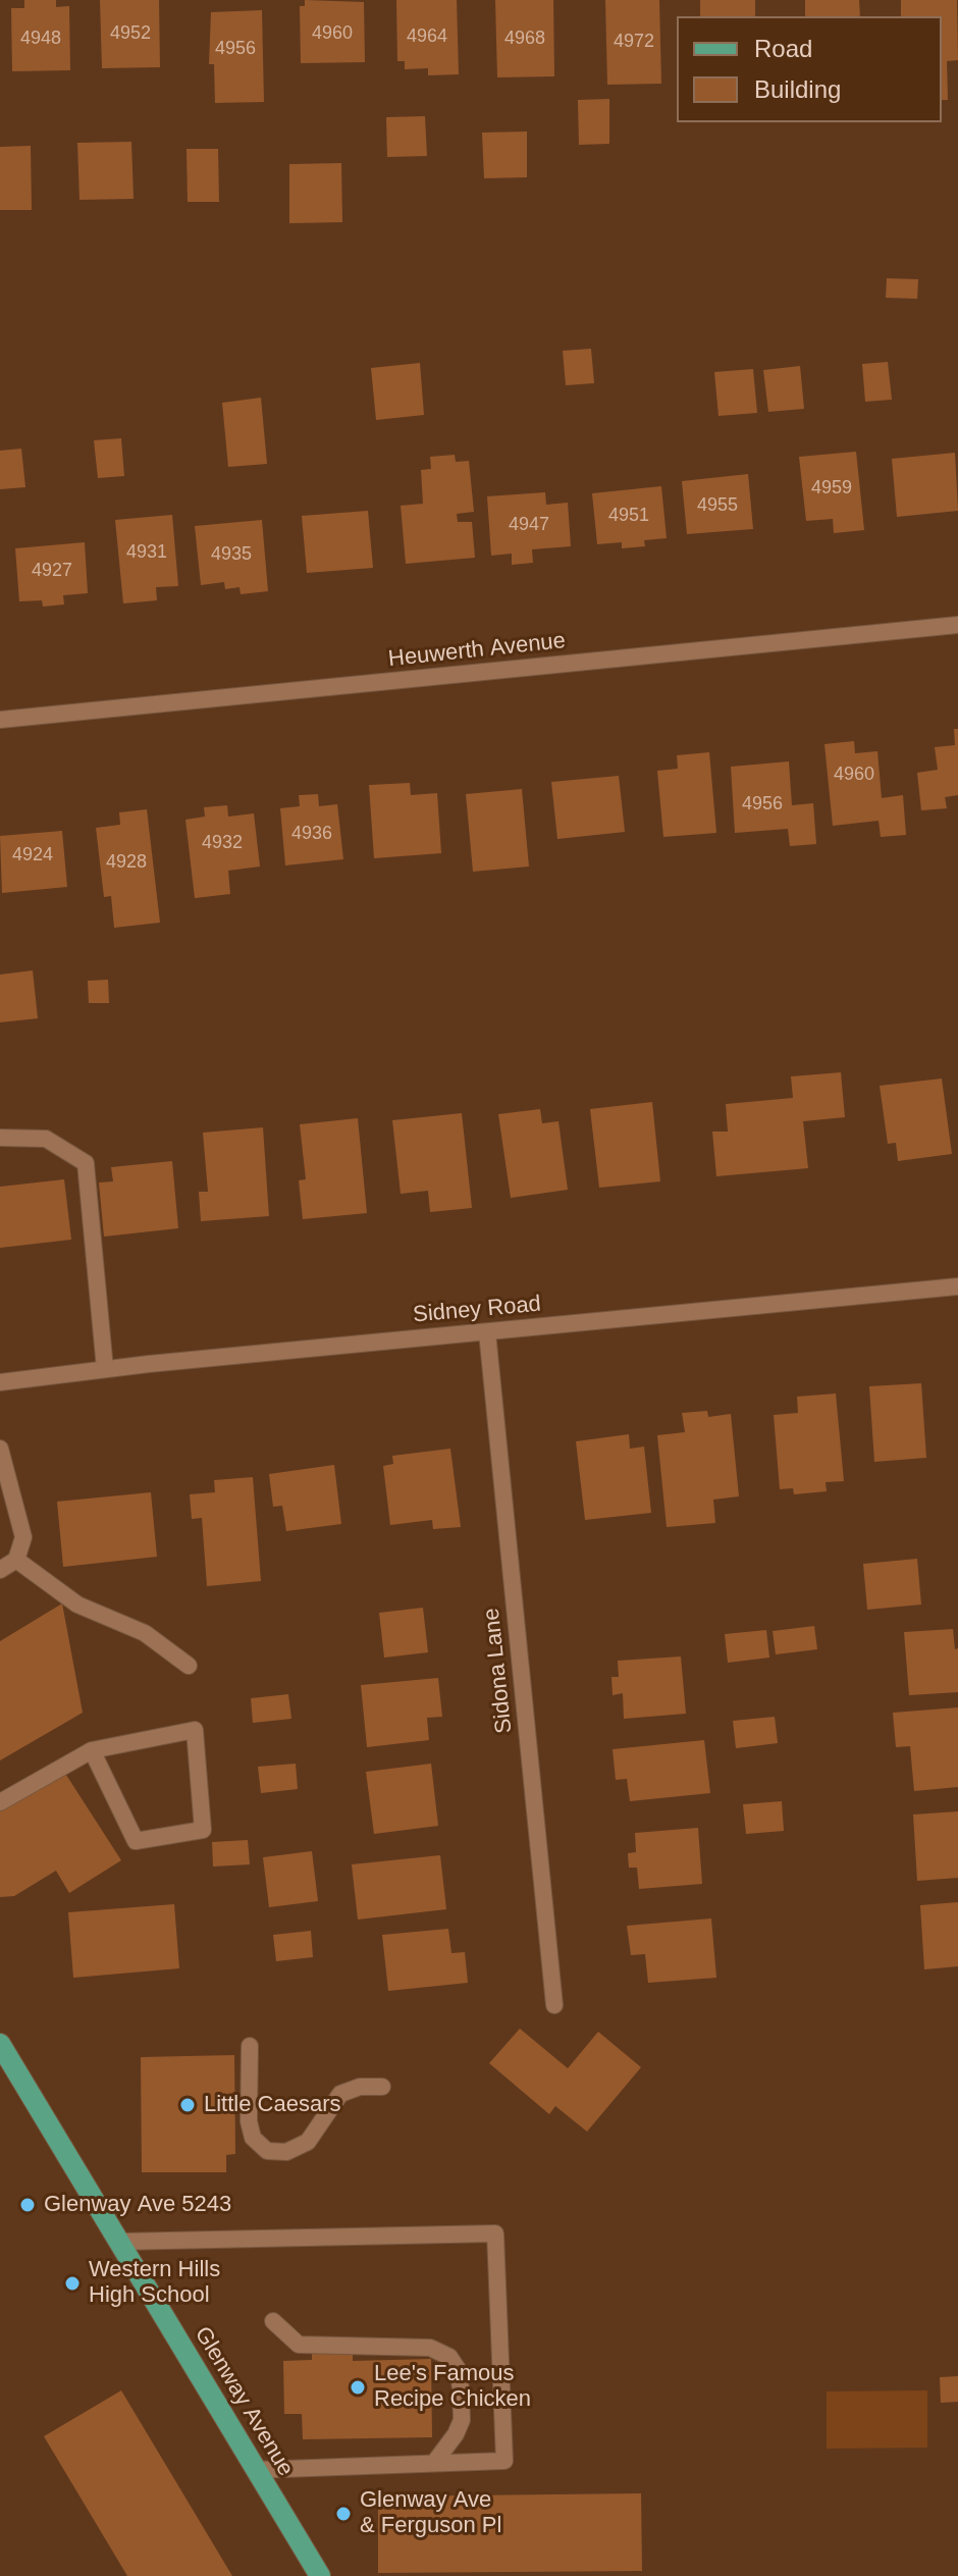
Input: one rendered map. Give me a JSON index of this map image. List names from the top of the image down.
{
  "streets": {
    "main road": ["Glenway Avenue"],
    "street": ["Heuwerth Avenue", "Sidney Road", "Sidona Lane"]
  },
  "crossings": [
    ["Sidney Road", "Sidona Lane"]
  ],
  "places": [
    "Little Caesars",
    "Glenway Ave 5243",
    "Western Hills High School",
    "Lee's Famous Recipe Chicken",
    "Glenway Ave & Ferguson Pl"
  ],
  "house_numbers": [
    "4952",
    "4960",
    "4964",
    "4948",
    "4968",
    "4972",
    "4956",
    "4959",
    "4955",
    "4951",
    "4947",
    "4931",
    "4935",
    "4927",
    "4960",
    "4956",
    "4936",
    "4932",
    "4924",
    "4928"
  ],
  "legend": ["Road", "Building"]
}
